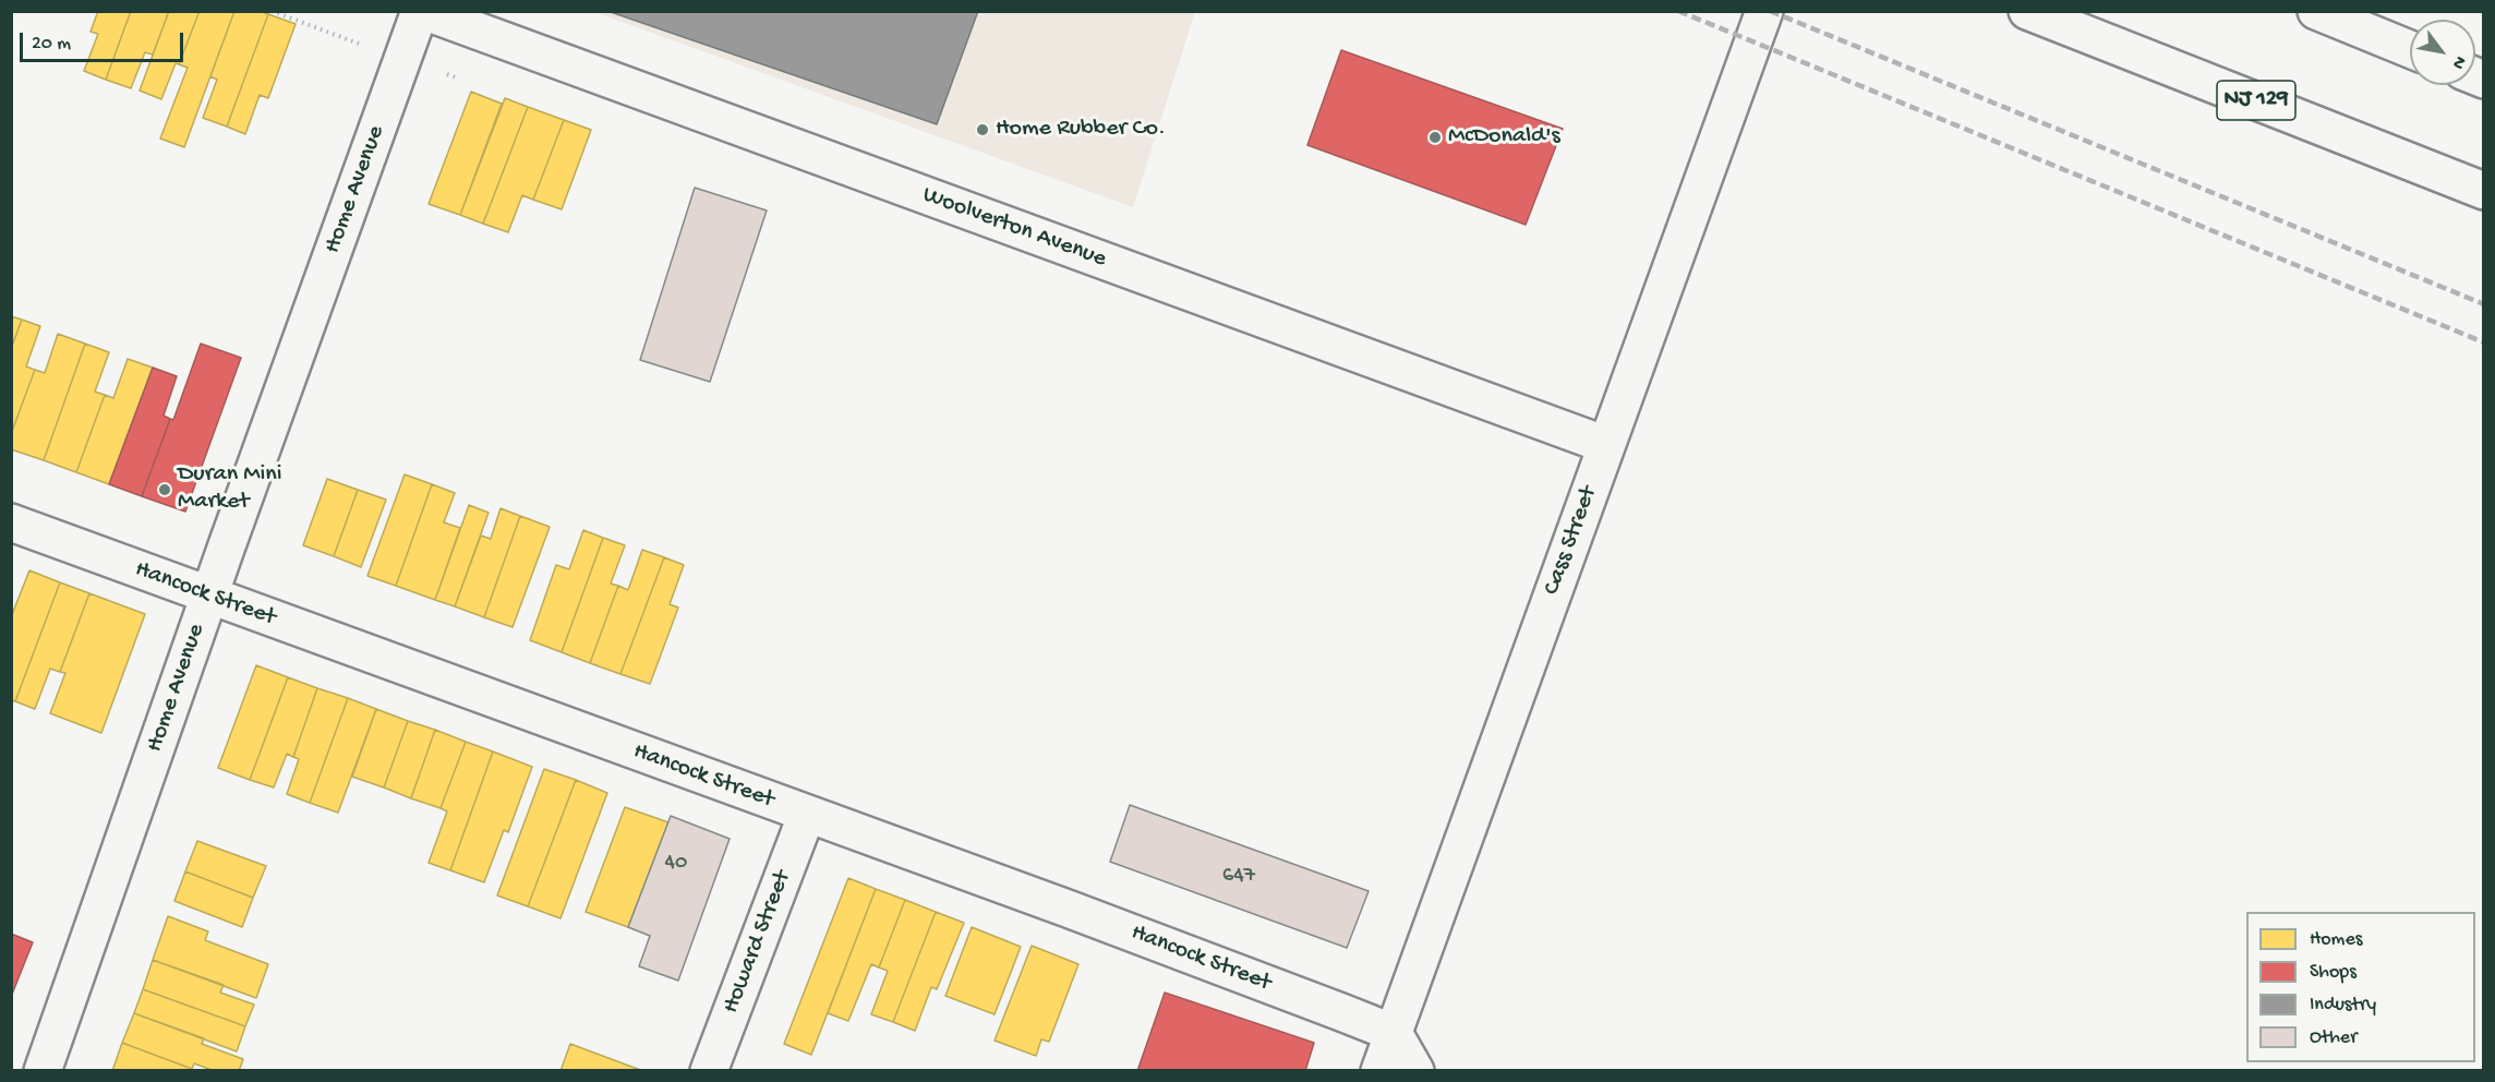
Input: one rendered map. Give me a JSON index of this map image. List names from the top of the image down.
{
  "streets": {
    "main road": [
      "NJ 129",
      "Home Avenue",
      "Woolverton Avenue",
      "Cass Street",
      "Hancock Street",
      "Howard Street"
    ]
  },
  "crossings": [
    ["Home Avenue", "Woolverton Avenue"],
    ["Home Avenue", "Hancock Street"],
    ["Woolverton Avenue", "Cass Street"],
    ["Cass Street", "Hancock Street"],
    ["Hancock Street", "Howard Street"]
  ],
  "places": ["Home Rubber Co.", "McDonald's", "Duran Mini Market"],
  "house_numbers": ["40", "647"],
  "legend": [
    "Homes",
    "Shops",
    "Industry",
    "Other"
  ],
  "scale_bar": "20 m",
  "north": "bottom right"
}
